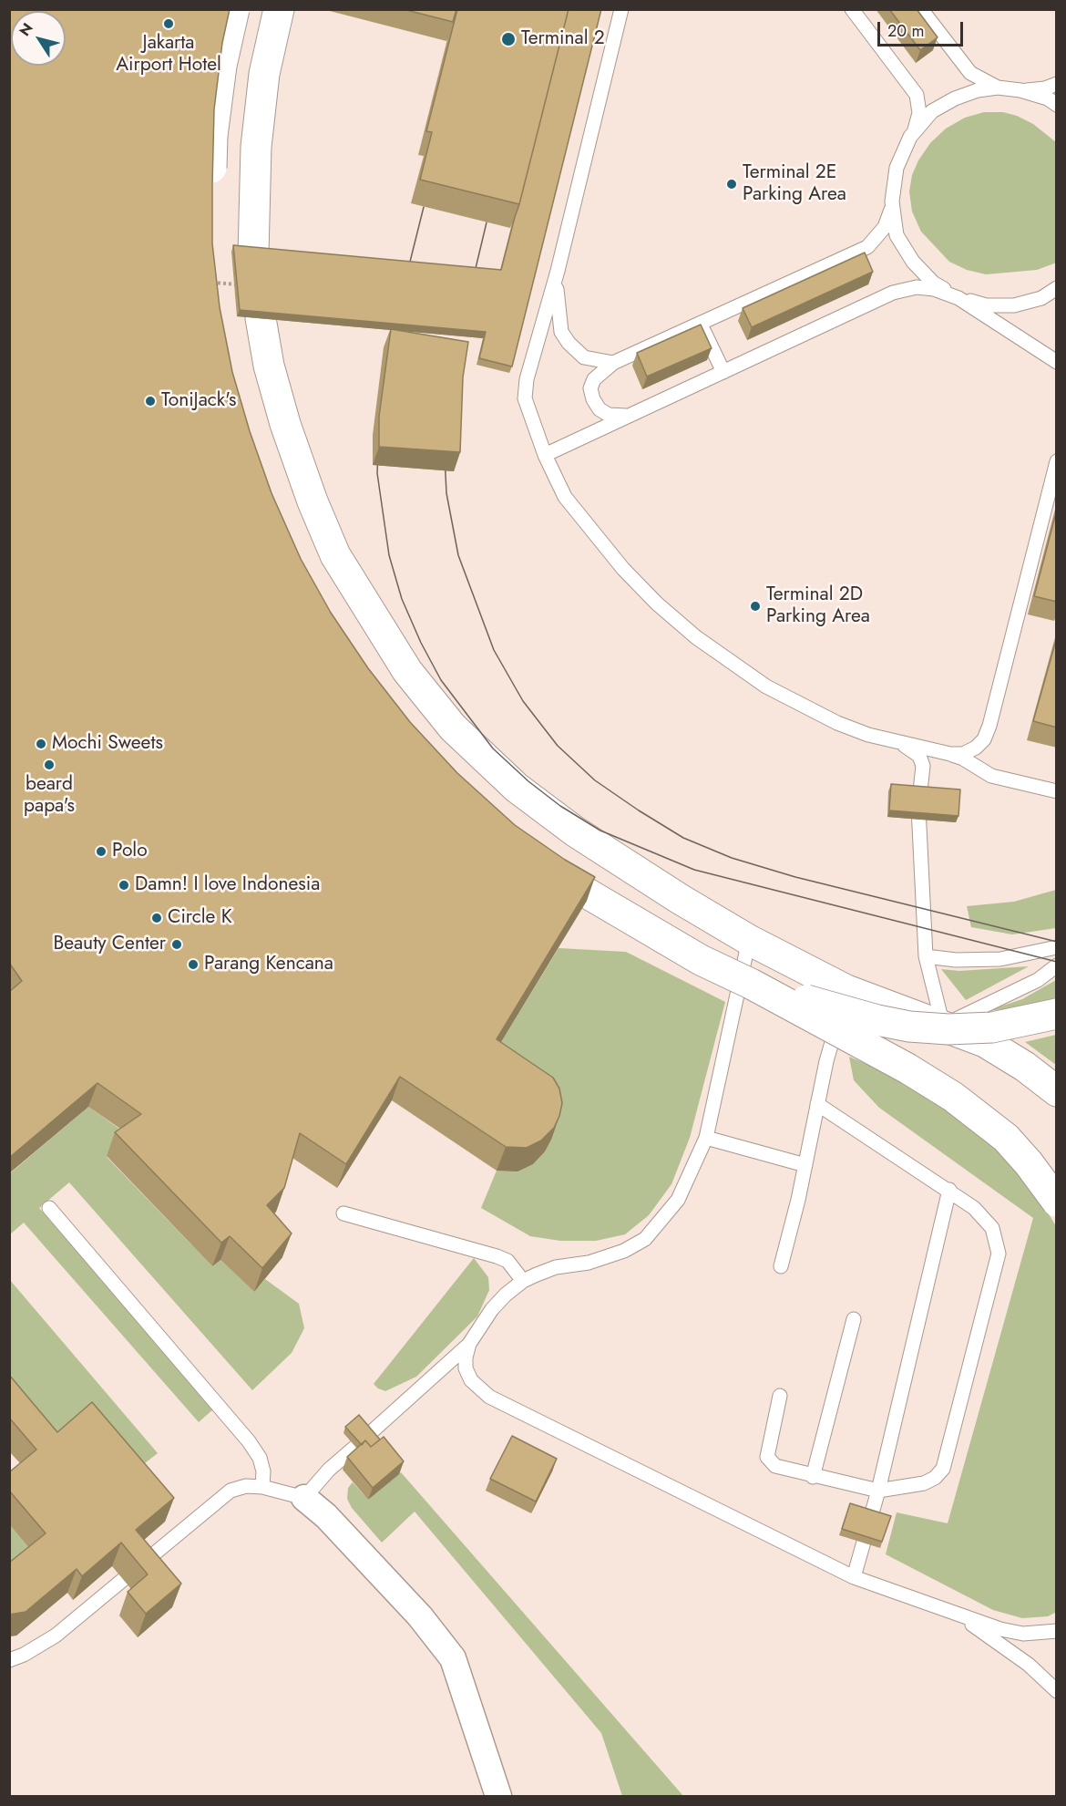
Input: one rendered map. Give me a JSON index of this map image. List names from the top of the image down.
{
  "places": [
    "Jakarta Airport Hotel",
    "Terminal 2",
    "Terminal 2E Parking Area",
    "ToniJack's",
    "Terminal 2D Parking Area",
    "Mochi Sweets",
    "beard papa's",
    "Polo",
    "Damn! I love Indonesia",
    "Circle K",
    "Beauty Center",
    "Parang Kencana"
  ],
  "scale_bar": "20 m",
  "north": "top left"
}
